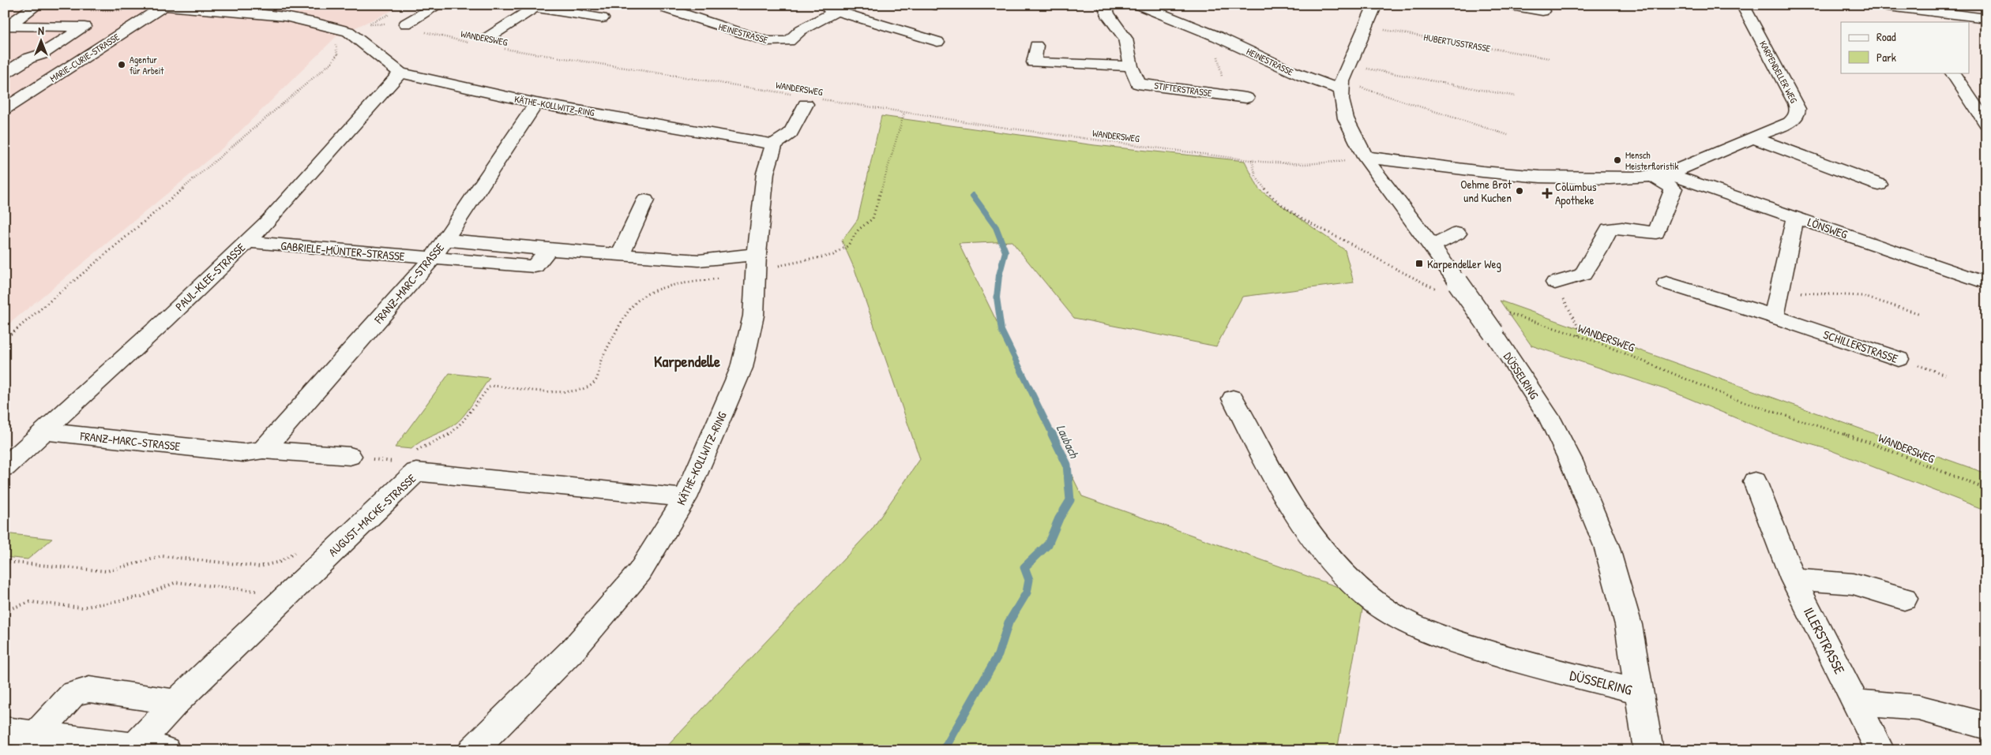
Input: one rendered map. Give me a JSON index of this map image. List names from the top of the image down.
{
  "streets": {
    "street": [
      "HEINESTRASSE",
      "MARIE-CURIE-STRASSE",
      "KARPENDELLER WEG",
      "STIFTERSTRASSE",
      "KÄTHE-KOLLWITZ-RING",
      "LÖNSWEG",
      "GABRIELE-MÜNTER-STRASSE",
      "PAUL-KLEE-STRASSE",
      "FRANZ-MARC-STRASSE",
      "SCHILLERSTRASSE",
      "DÜSSELRING",
      "AUGUST-MACKE-STRASSE",
      "ILLERSTRASSE"
    ],
    "path": ["WANDERSWEG", "HUBERTUSSTRASSE"]
  },
  "crossings": [
    ["HEINESTRASSE", "DÜSSELRING"],
    ["WANDERSWEG", "KARPENDELLER WEG"],
    ["WANDERSWEG", "DÜSSELRING"],
    ["KARPENDELLER WEG", "LÖNSWEG"],
    ["KARPENDELLER WEG", "DÜSSELRING"],
    ["KÄTHE-KOLLWITZ-RING", "PAUL-KLEE-STRASSE"],
    ["KÄTHE-KOLLWITZ-RING", "FRANZ-MARC-STRASSE"],
    ["KÄTHE-KOLLWITZ-RING", "AUGUST-MACKE-STRASSE"],
    ["GABRIELE-MÜNTER-STRASSE", "PAUL-KLEE-STRASSE"],
    ["GABRIELE-MÜNTER-STRASSE", "FRANZ-MARC-STRASSE"],
    ["PAUL-KLEE-STRASSE", "FRANZ-MARC-STRASSE"]
  ],
  "districts": ["Karpendelle"],
  "water": ["Laubach"],
  "places": {
    "other": ["Agentur für Arbeit", "Mensch Meisterfloristik", "Oehme Brot und Kuchen"],
    "health": ["Columbus Apotheke"],
    "transit": ["Karpendeller Weg"]
  },
  "legend": ["Road", "Park"],
  "north": "top"
}
